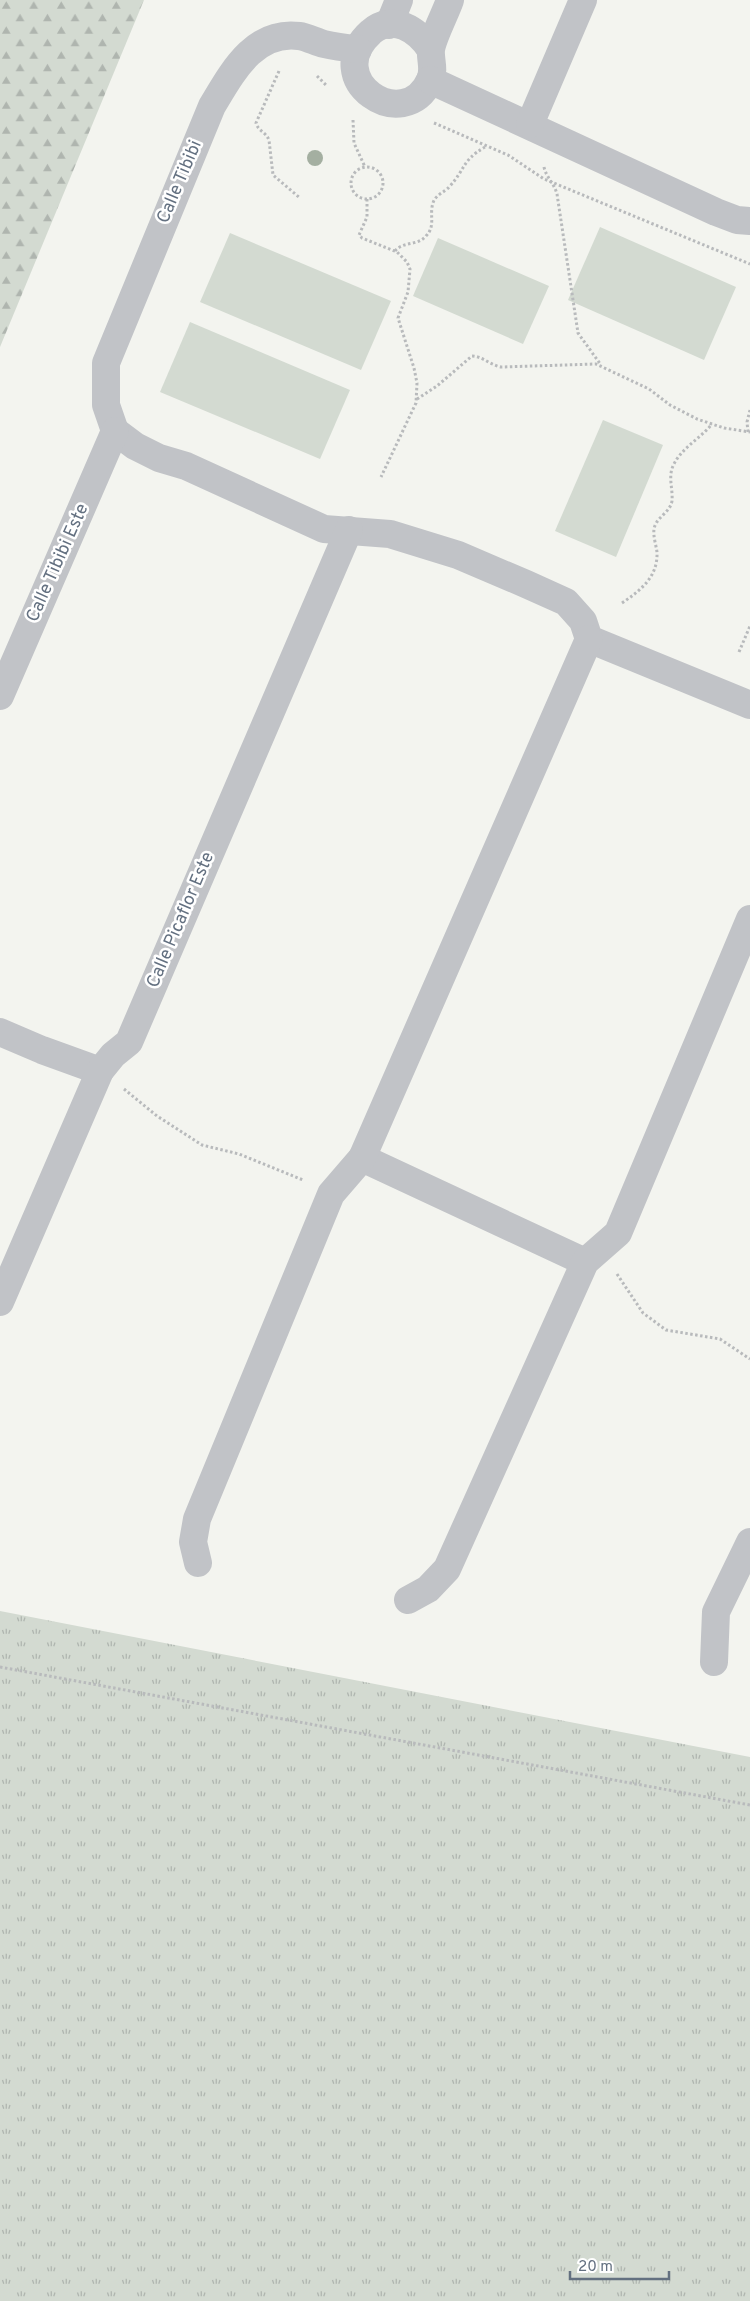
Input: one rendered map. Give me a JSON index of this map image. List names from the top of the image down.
{
  "streets": {
    "street": ["Calle Tibibi", "Calle Tibibi Este", "Calle Picaflor Este"]
  },
  "crossings": [
    ["Calle Tibibi", "Calle Tibibi Este"]
  ],
  "scale_bar": "20 m"
}
